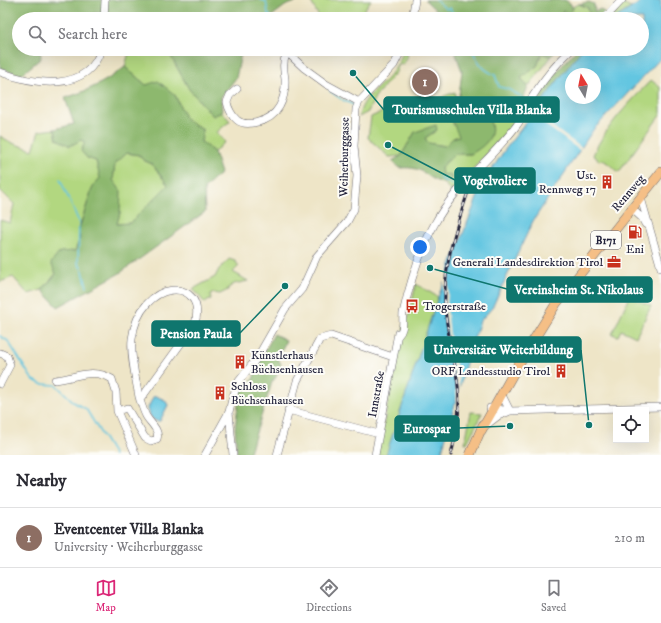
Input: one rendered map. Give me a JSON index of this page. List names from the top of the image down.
{
  "streets": {
    "main road": ["Rennweg", "B171"],
    "street": ["Weiherburggasse", "Innstraße"]
  },
  "places": {
    "other": [
      "Tourismusschulen Villa Blanka",
      "Vogelvoliere",
      "Vereinsheim St. Nikolaus",
      "Pension Paula",
      "Universitäre Weiterbildung",
      "Eurospar"
    ],
    "building": [
      "Ust. Rennweg 17",
      "Künstlerhaus Büchsenhausen",
      "ORF Landesstudio Tirol",
      "Schloss Büchsenhausen"
    ],
    "fuel station": ["Eni"],
    "office": ["Generali Landesdirektion Tirol"],
    "bus stop": ["Trogerstraße"]
  },
  "north": "top",
  "page": {
    "search": "Search here",
    "pins": "1",
    "heading": "Nearby",
    "list": [
      {
        "mark": "1",
        "name": "Eventcenter Villa Blanka",
        "note": "University · Weiherburggasse",
        "value": "210 m"
      }
    ],
    "nav": ["Map", "Directions", "Saved"]
  }
}
